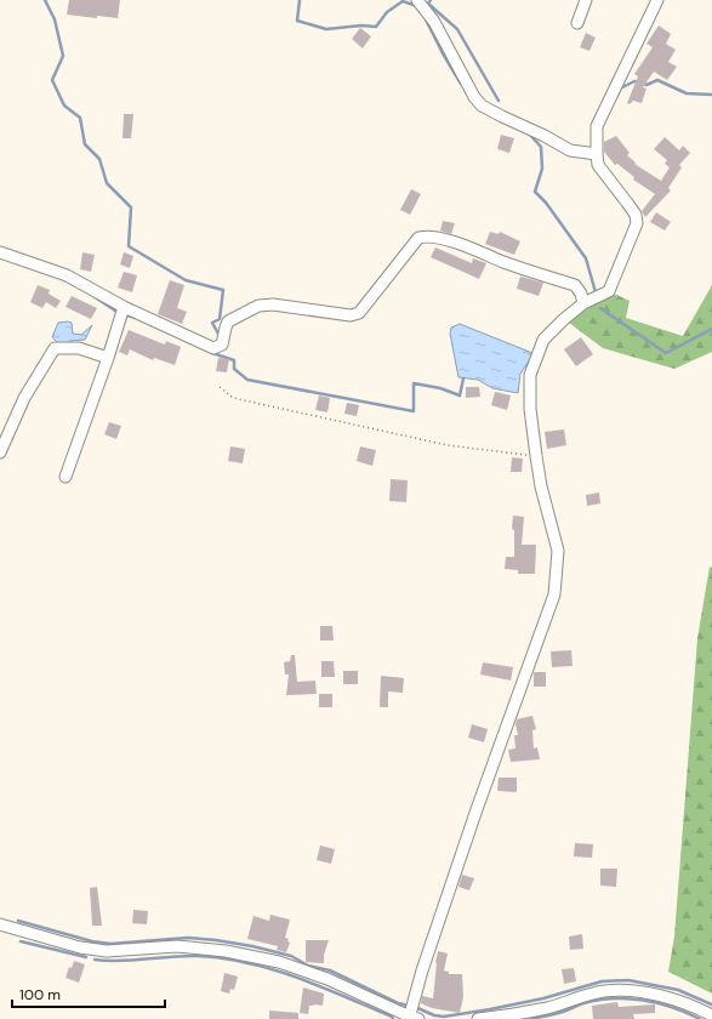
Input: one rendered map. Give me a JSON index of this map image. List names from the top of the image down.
{
  "scale_bar": "100 m"
}
